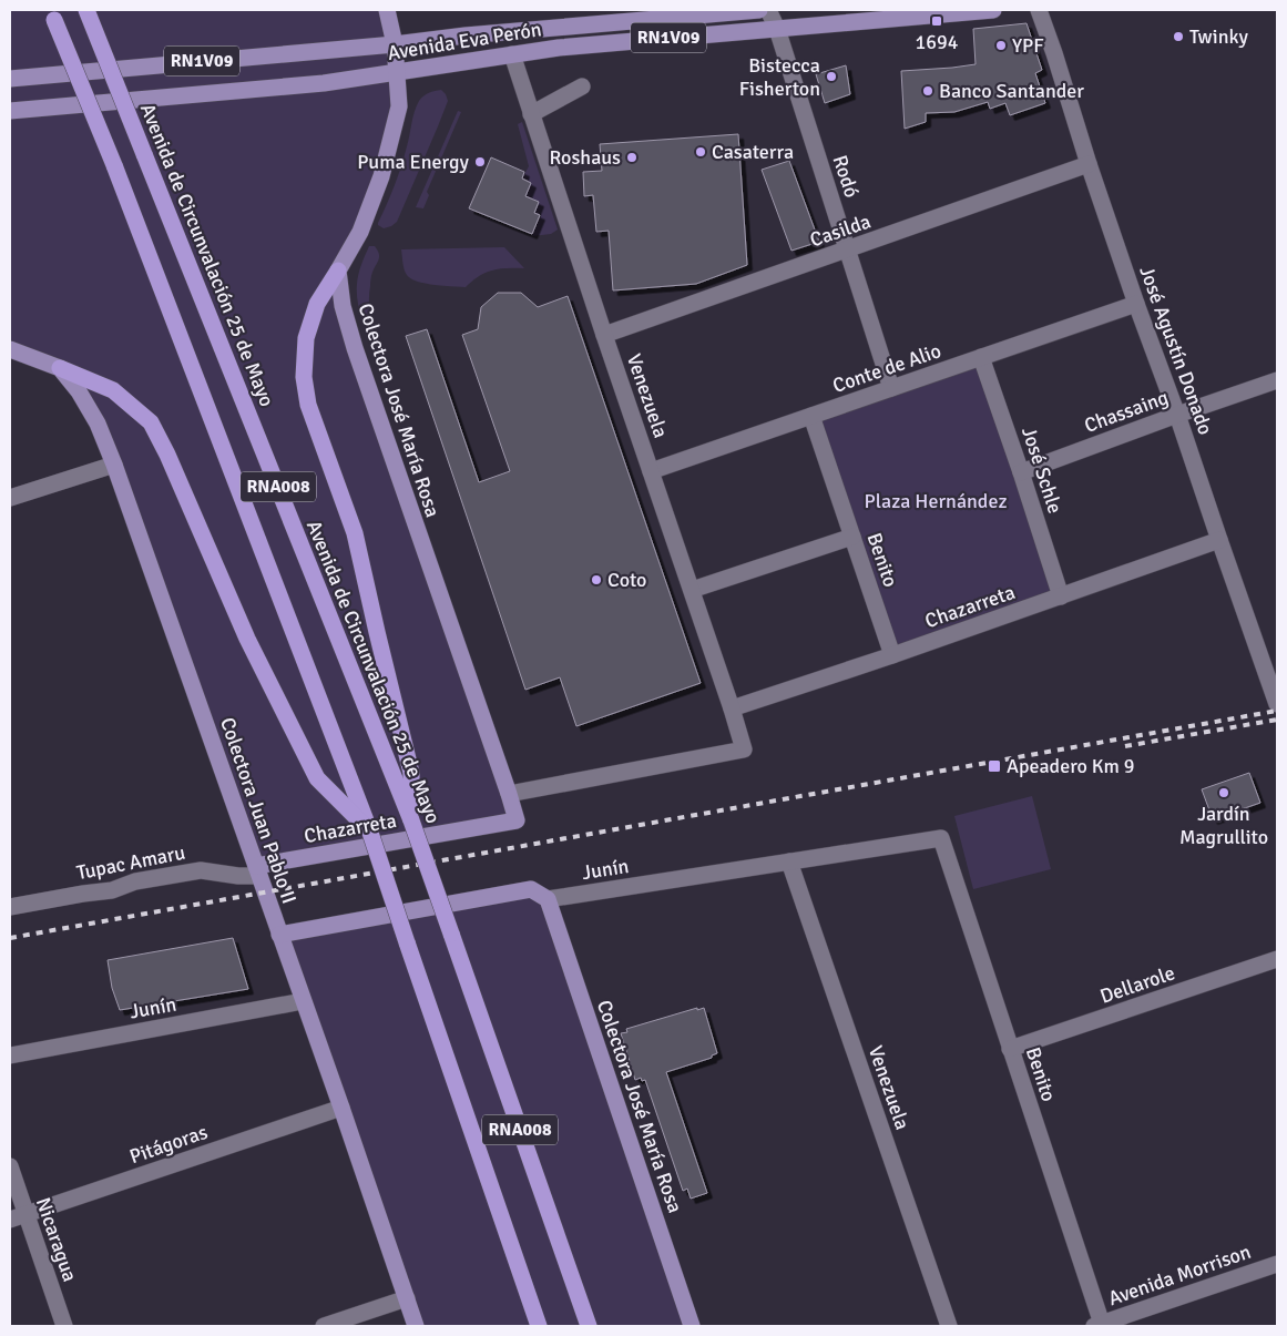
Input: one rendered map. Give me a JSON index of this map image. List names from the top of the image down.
{
  "streets": {
    "highway": ["Avenida de Circunvalación 25 de Mayo", "RNA008"],
    "main road": [
      "RN1V09",
      "Avenida Eva Perón",
      "Colectora José María Rosa",
      "Chazarreta",
      "Colectora Juan Pablo II",
      "Junín"
    ],
    "street": [
      "Rodó",
      "Casilda",
      "José Agustín Donado",
      "Conte de Alio",
      "Venezuela",
      "Chassaing",
      "José Schle",
      "Benito",
      "Tupac Amaru",
      "Dellarole",
      "Pitágoras",
      "Nicaragua",
      "Avenida Morrison"
    ]
  },
  "crossings": [
    ["Avenida Eva Perón", "Rodó"],
    ["Avenida Eva Perón", "Venezuela"],
    ["Rodó", "Casilda"],
    ["Rodó", "Conte de Alio"],
    ["Casilda", "José Agustín Donado"],
    ["Casilda", "Venezuela"],
    ["José Agustín Donado", "Conte de Alio"],
    ["José Agustín Donado", "Chassaing"],
    ["José Agustín Donado", "Chazarreta"],
    ["Conte de Alio", "Venezuela"],
    ["Conte de Alio", "José Schle"],
    ["Conte de Alio", "Benito"],
    ["Venezuela", "Colectora José María Rosa"],
    ["Venezuela", "Chazarreta"],
    ["Venezuela", "Junín"],
    ["Colectora José María Rosa", "Chazarreta"],
    ["Colectora José María Rosa", "Junín"],
    ["Chassaing", "José Schle"],
    ["José Schle", "Chazarreta"],
    ["Benito", "Chazarreta"],
    ["Benito", "Junín"],
    ["Benito", "Dellarole"],
    ["Benito", "Avenida Morrison"],
    ["Chazarreta", "Colectora Juan Pablo II"],
    ["Chazarreta", "Tupac Amaru"],
    ["Colectora Juan Pablo II", "Tupac Amaru"],
    ["Colectora Juan Pablo II", "Junín"],
    ["Colectora Juan Pablo II", "Pitágoras"],
    ["Pitágoras", "Nicaragua"]
  ],
  "parks": ["Plaza Hernández"],
  "places": {
    "transit": ["1694", "Apeadero Km 9"],
    "other": [
      "Twinky",
      "YPF",
      "Bistecca Fisherton",
      "Banco Santander",
      "Casaterra",
      "Roshaus",
      "Puma Energy",
      "Coto",
      "Jardín Magrullito"
    ]
  }
}
